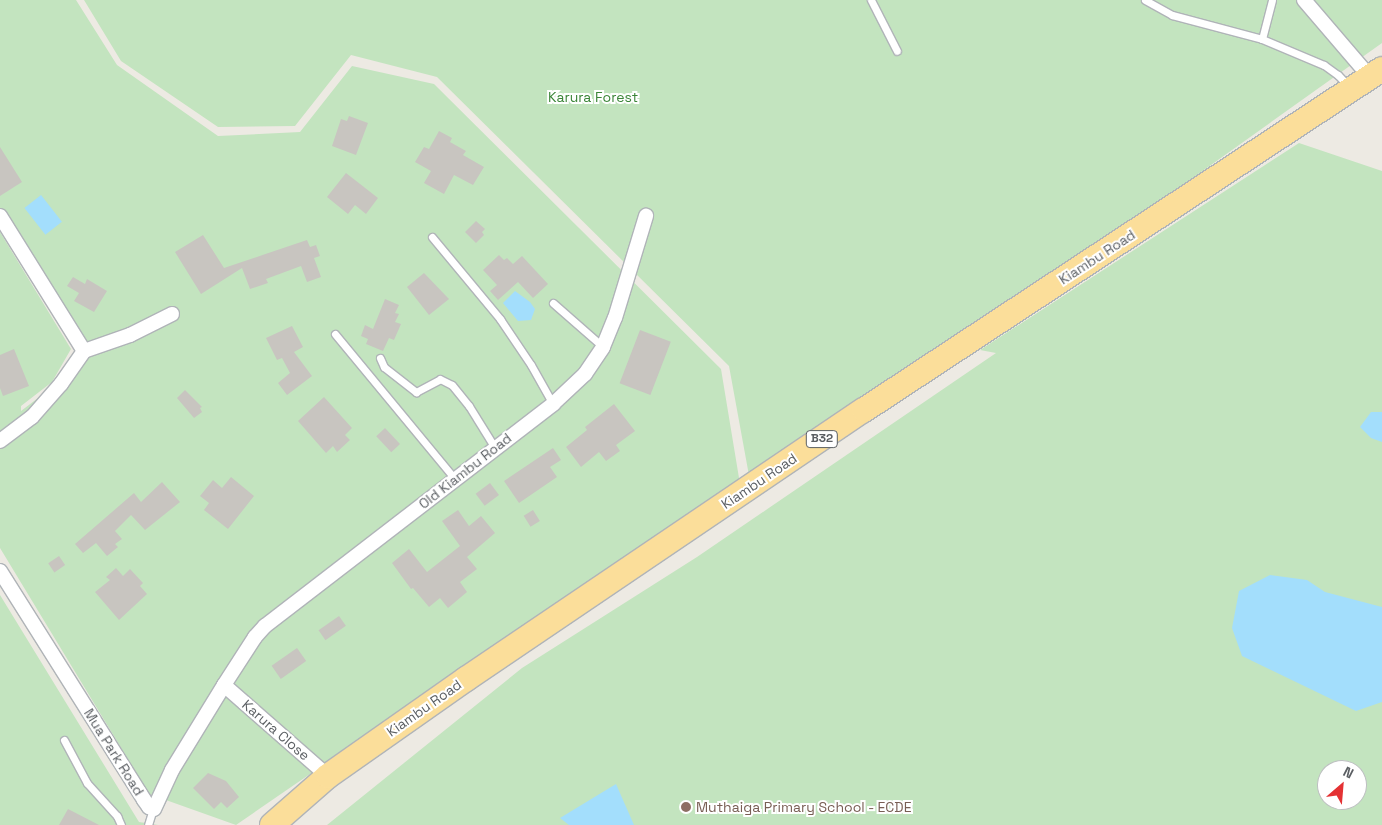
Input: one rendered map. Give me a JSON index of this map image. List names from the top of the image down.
{
  "streets": {
    "highway": ["Kiambu Road", "B32"],
    "street": ["Old Kiambu Road", "Karura Close", "Mua Park Road"]
  },
  "crossings": [
    ["Kiambu Road", "Karura Close"],
    ["Old Kiambu Road", "Karura Close"],
    ["Old Kiambu Road", "Mua Park Road"],
    ["Karura Close", "Mua Park Road"]
  ],
  "parks": ["Karura Forest"],
  "places": ["Muthaiga Primary School - ECDE"],
  "north": "top right"
}
